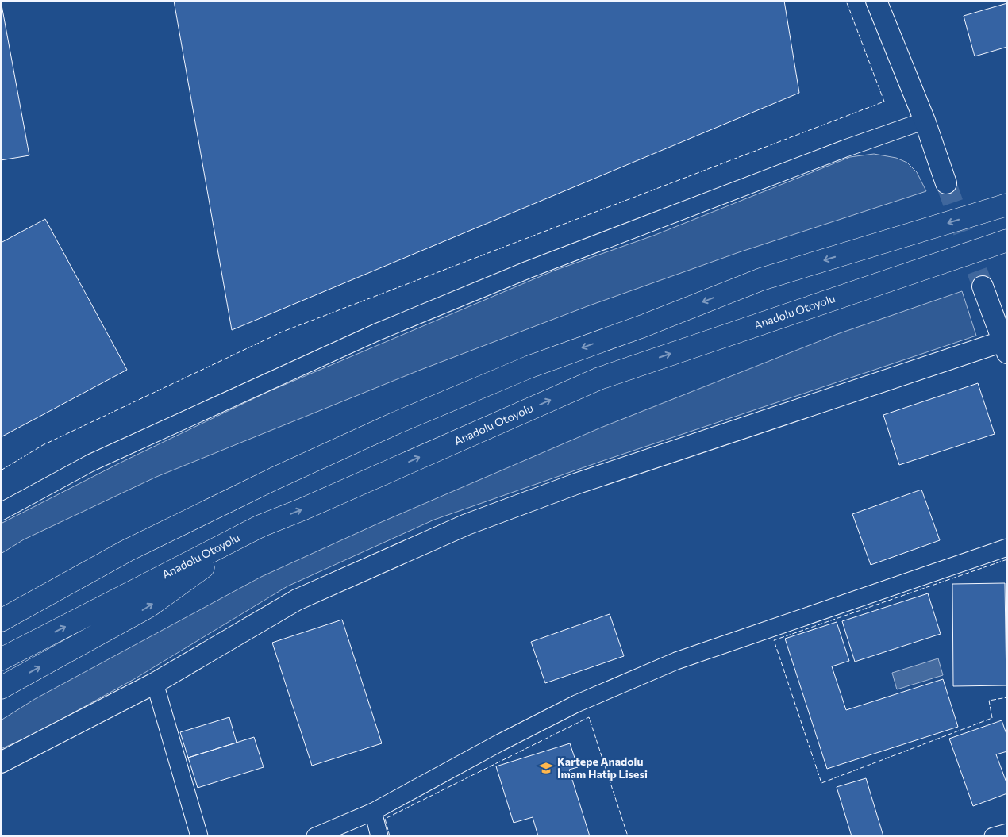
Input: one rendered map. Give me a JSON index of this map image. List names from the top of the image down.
{
  "streets": {
    "highway": ["Anadolu Otoyolu"]
  },
  "places": {
    "school or university": ["Kartepe Anadolu İmam Hatip Lisesi"]
  }
}
